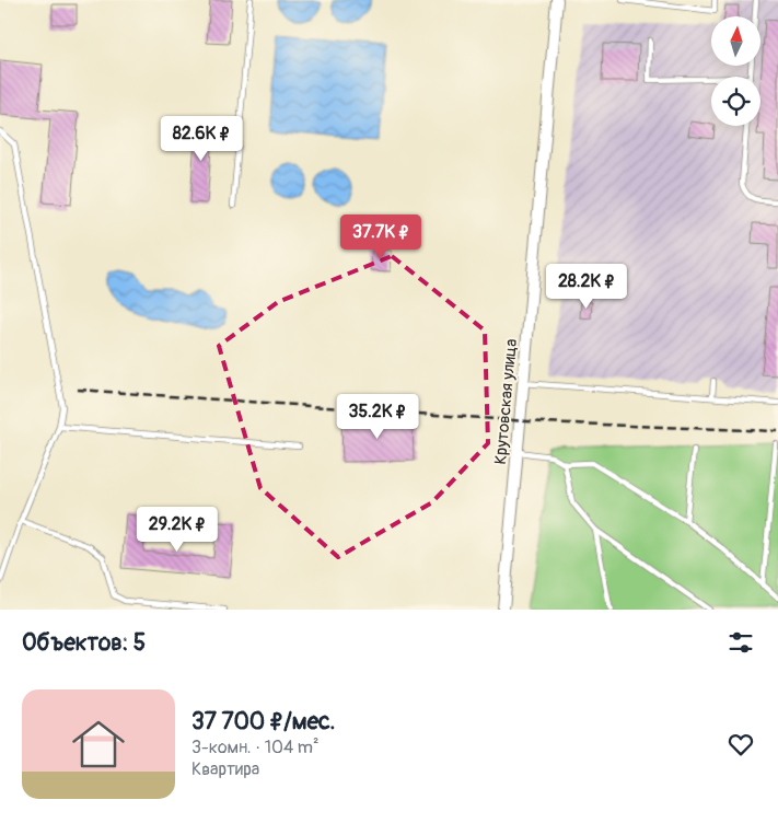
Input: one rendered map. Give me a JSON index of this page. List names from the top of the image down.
{
  "streets": {
    "street": ["Крутовская улица"]
  },
  "north": "top",
  "page": {
    "price": [
      "82.6K ₽",
      "37.7K ₽",
      "28.2K ₽",
      "35.2K ₽",
      "29.2K ₽"
    ],
    "heading": "Объектов: 5",
    "list": [
      {
        "name": "37 700 ₽/мес.",
        "note": "3-комн. · 104 m² · Квартира"
      }
    ]
  }
}
